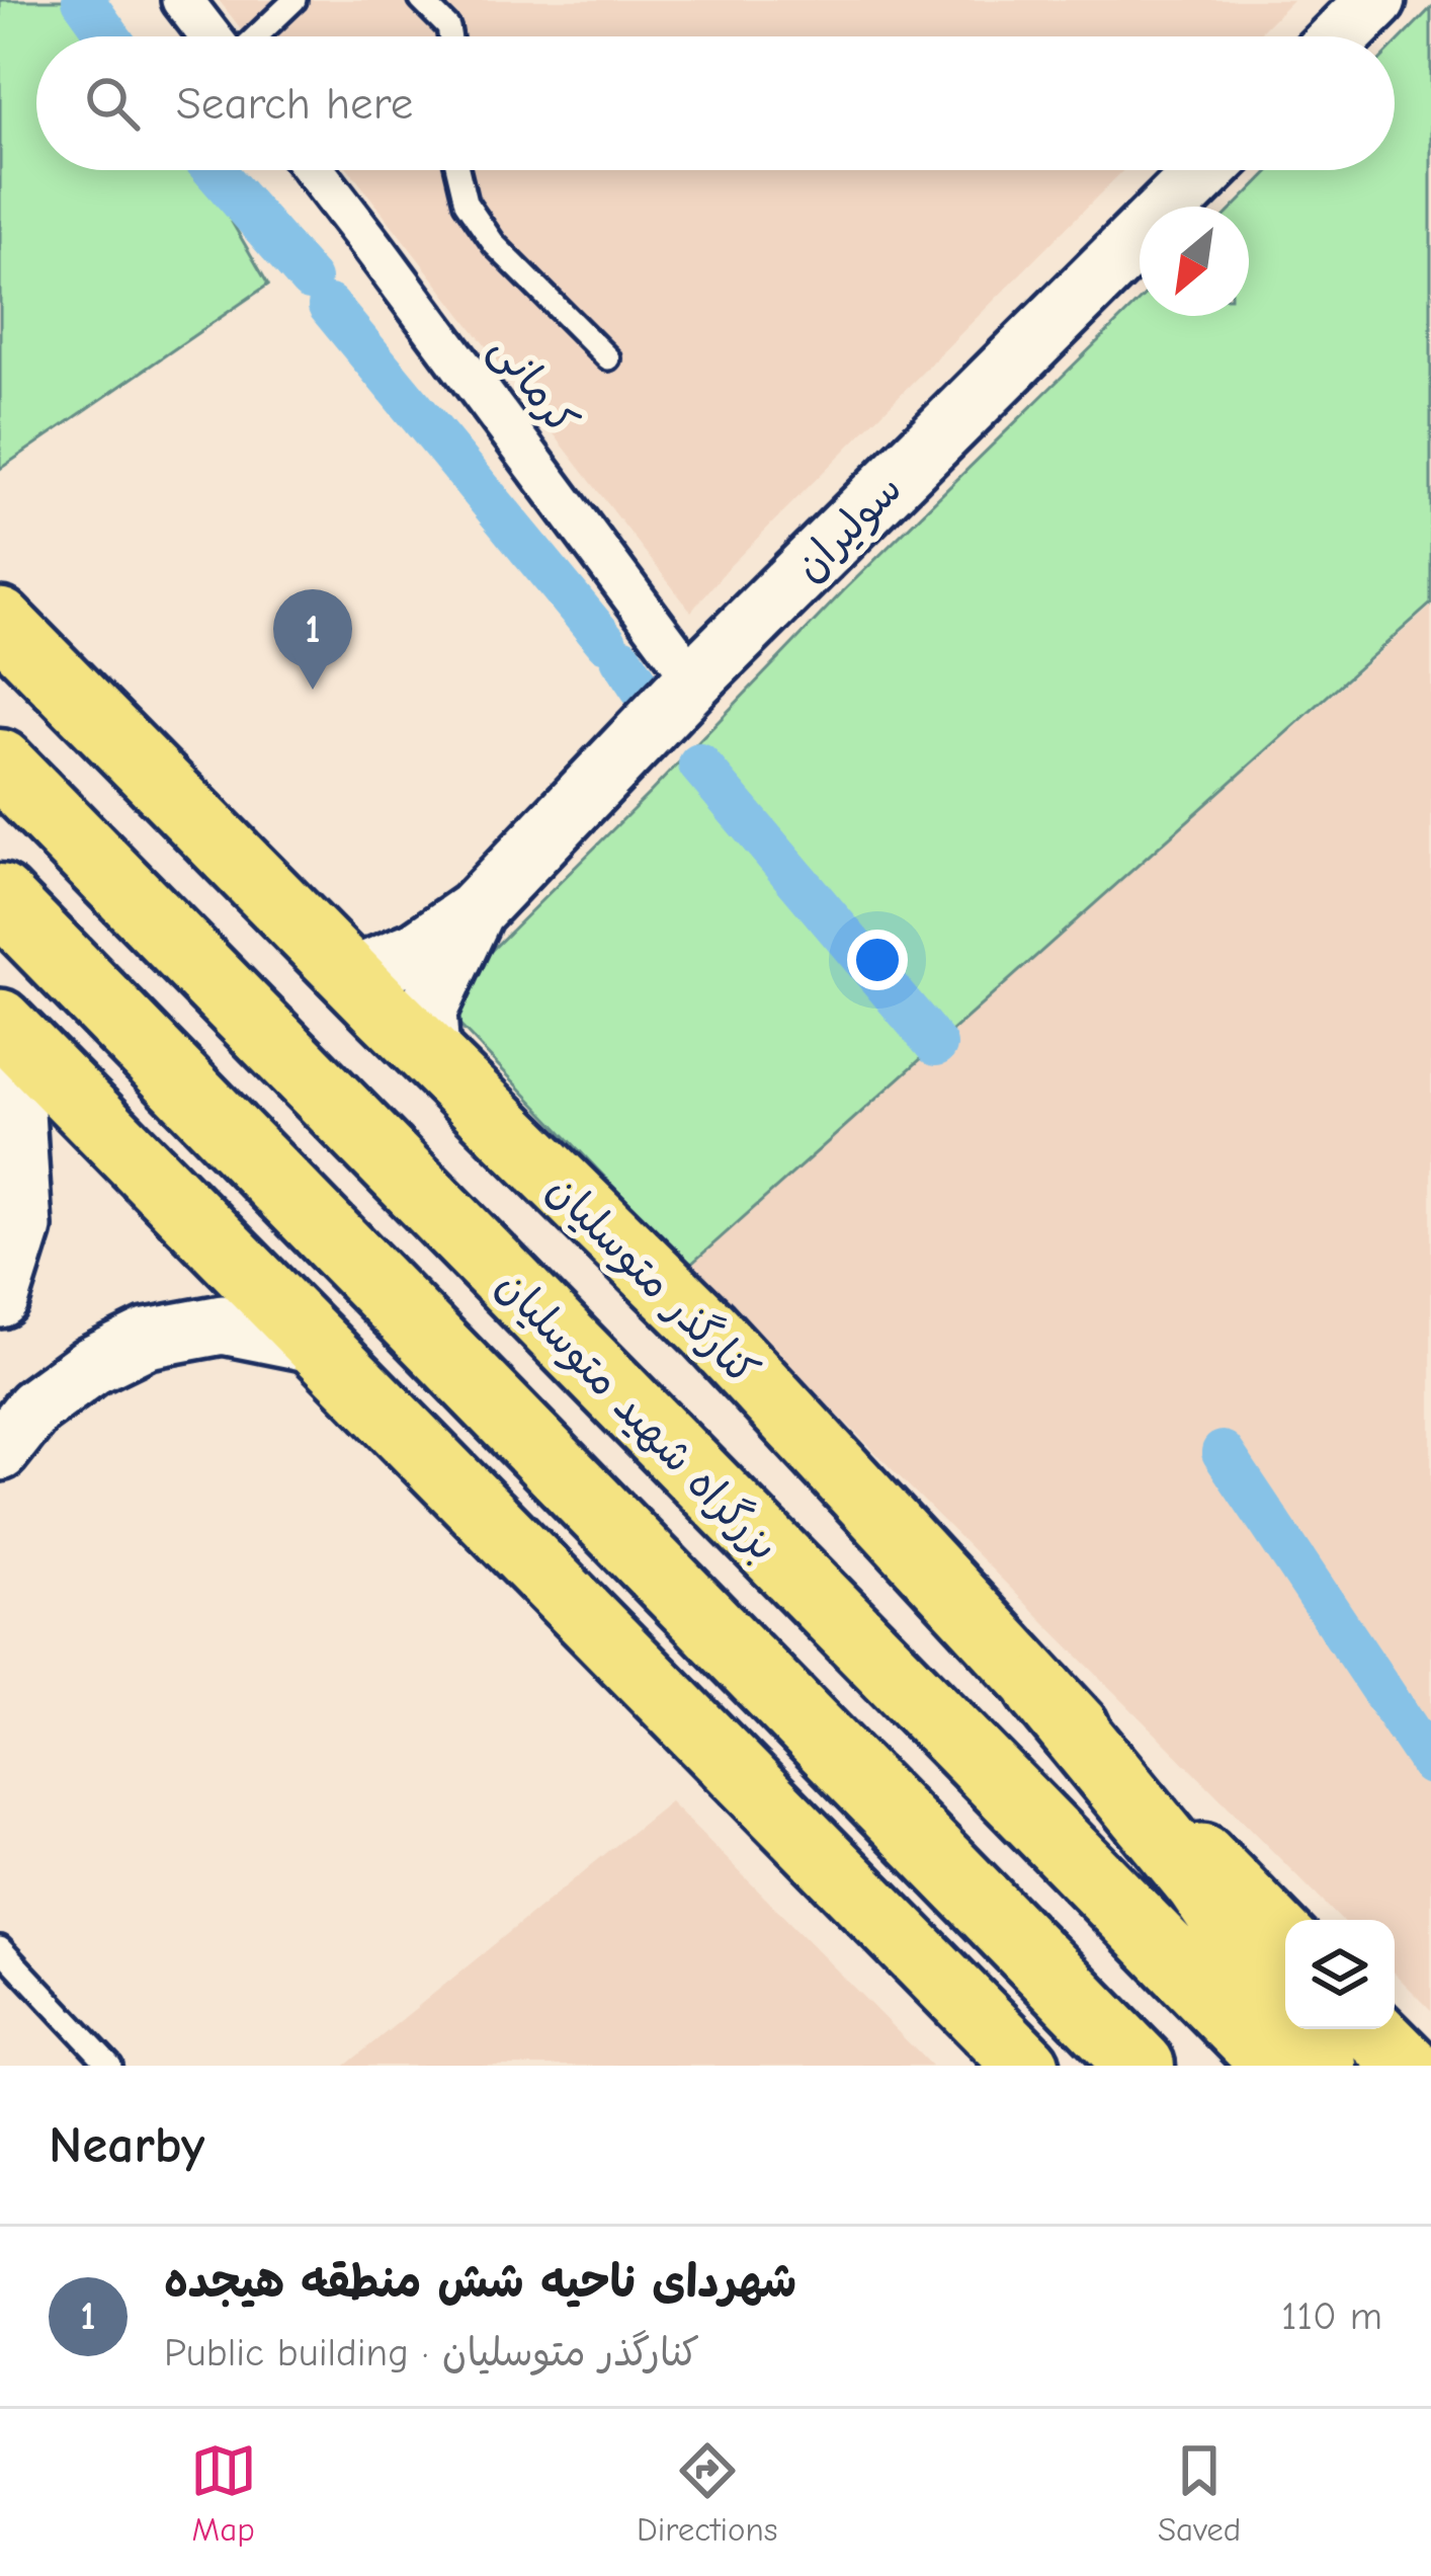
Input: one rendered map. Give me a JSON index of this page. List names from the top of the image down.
{
  "streets": {
    "highway": ["بزرگراه شهید متوسلیان"],
    "main road": ["سولیران", "کنارگذر متوسلیان"],
    "street": ["کرمانی"]
  },
  "crossings": [
    ["کرمانی", "سولیران"]
  ],
  "north": "bottom left",
  "page": {
    "search": "Search here",
    "pins": "1",
    "heading": "Nearby",
    "list": [
      {
        "mark": "1",
        "name": "شهردای ناحیه شش منطقه هیجده",
        "note": "Public building · کنارگذر متوسلیان",
        "value": "110 m"
      }
    ],
    "nav": ["Map", "Directions", "Saved"]
  }
}
